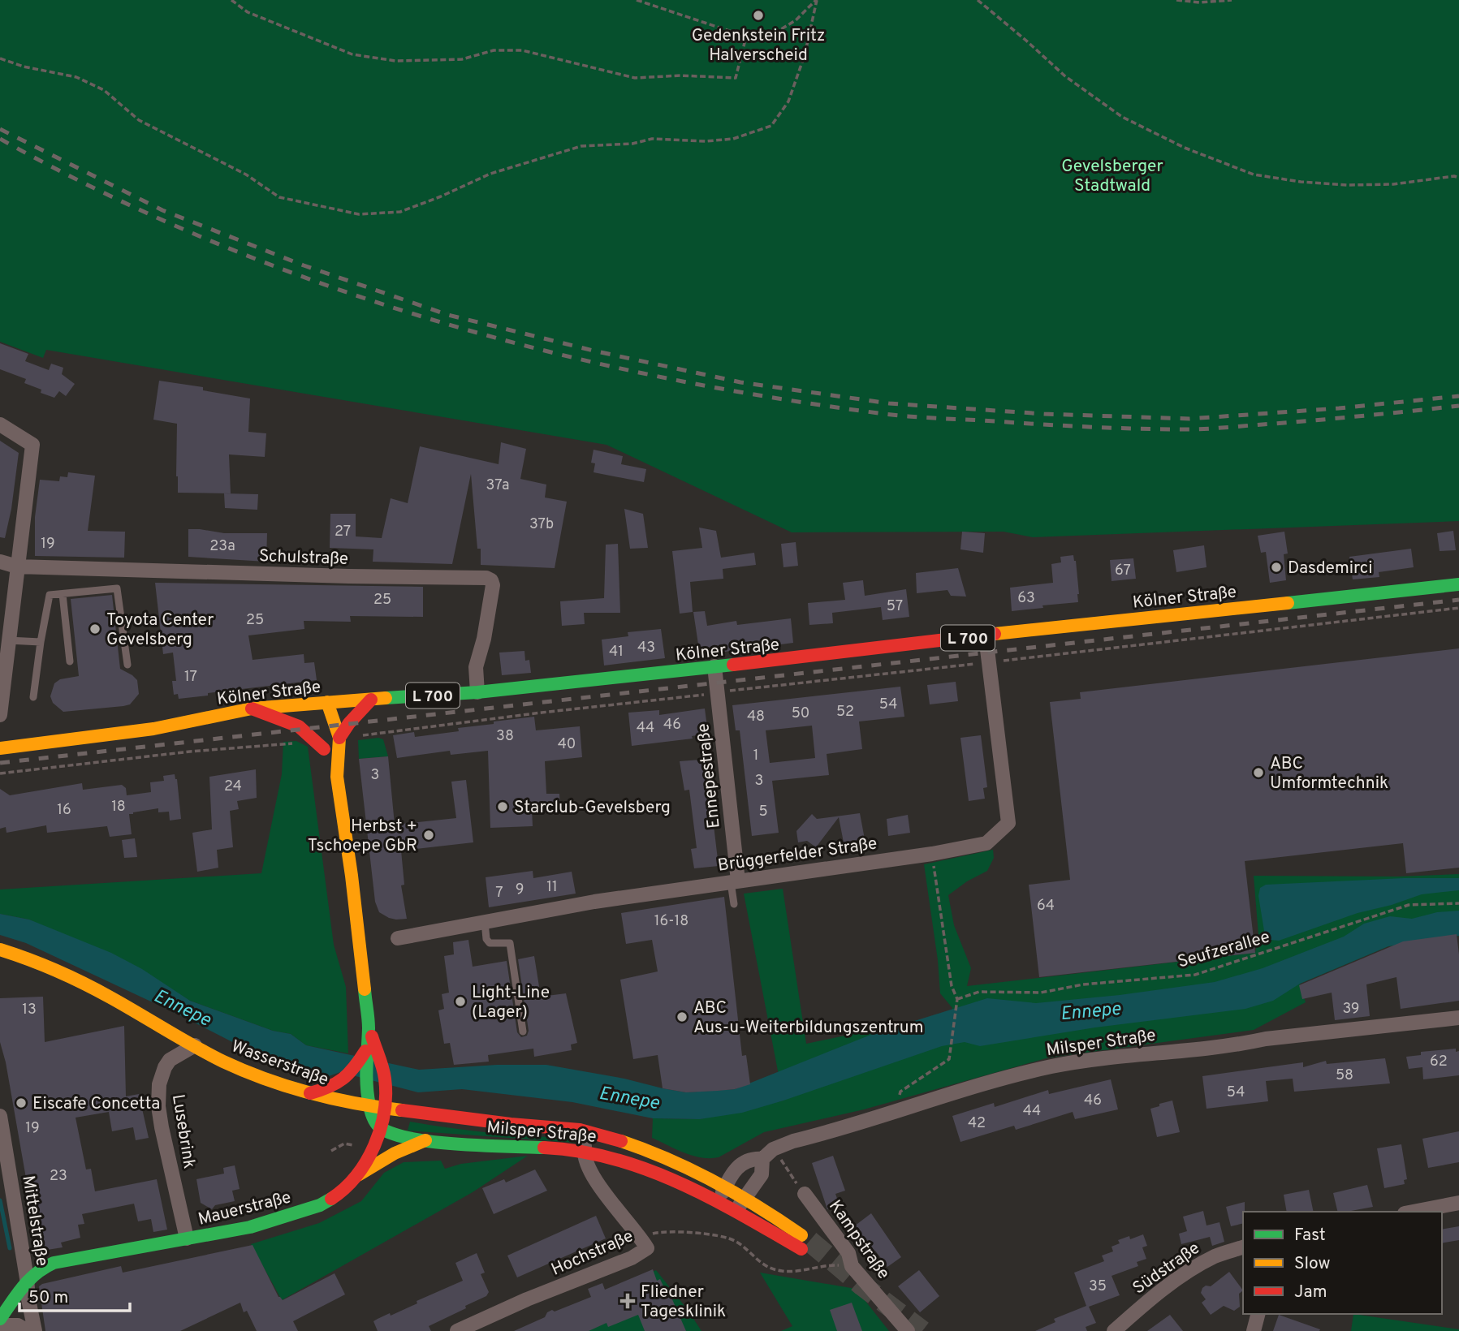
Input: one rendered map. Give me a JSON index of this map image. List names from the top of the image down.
{
  "streets": {
    "main road": [
      "Kölner Straße",
      "L 700",
      "Milsper Straße",
      "Wasserstraße",
      "Mauerstraße"
    ],
    "street": [
      "Schulstraße",
      "Ennepestraße",
      "Brüggerfelder Straße",
      "Lusebrink",
      "Mittelstraße",
      "Kampstraße",
      "Hochstraße",
      "Südstraße"
    ],
    "path": ["Seufzerallee"]
  },
  "crossings": [
    ["Schulstraße", "Kölner Straße"],
    ["Kölner Straße", "Ennepestraße"],
    ["Kölner Straße", "Brüggerfelder Straße"],
    ["Kölner Straße", "Mauerstraße"],
    ["Ennepestraße", "Brüggerfelder Straße"],
    ["Milsper Straße", "Wasserstraße"],
    ["Milsper Straße", "Mauerstraße"],
    ["Milsper Straße", "Hochstraße"],
    ["Wasserstraße", "Lusebrink"],
    ["Wasserstraße", "Mauerstraße"],
    ["Lusebrink", "Mauerstraße"],
    ["Mauerstraße", "Mittelstraße"]
  ],
  "water": ["Ennepe"],
  "parks": ["Gevelsberger Stadtwald"],
  "places": {
    "other": [
      "Gedenkstein Fritz Halverscheid",
      "Dasdemirci",
      "Toyota Center Gevelsberg",
      "ABC Umformtechnik",
      "Starclub-Gevelsberg",
      "Herbst + Tschoepe GbR",
      "Light-Line (Lager)",
      "ABC Aus-u-Weiterbildungszentrum",
      "Eiscafe Concetta"
    ],
    "health": ["Fliedner Tagesklinik"]
  },
  "house_numbers": [
    "37a",
    "37b",
    "27",
    "19",
    "23a",
    "67",
    "63",
    "25",
    "57",
    "25",
    "43",
    "41",
    "17",
    "54",
    "52",
    "50",
    "48",
    "46",
    "44",
    "38",
    "40",
    "1",
    "3",
    "3",
    "24",
    "18",
    "16",
    "5",
    "11",
    "9",
    "7",
    "64",
    "16-18",
    "39",
    "13",
    "62",
    "58",
    "54",
    "46",
    "44",
    "42",
    "19",
    "23",
    "35"
  ],
  "legend": ["Fast", "Slow", "Jam"],
  "scale_bar": "50 m"
}
